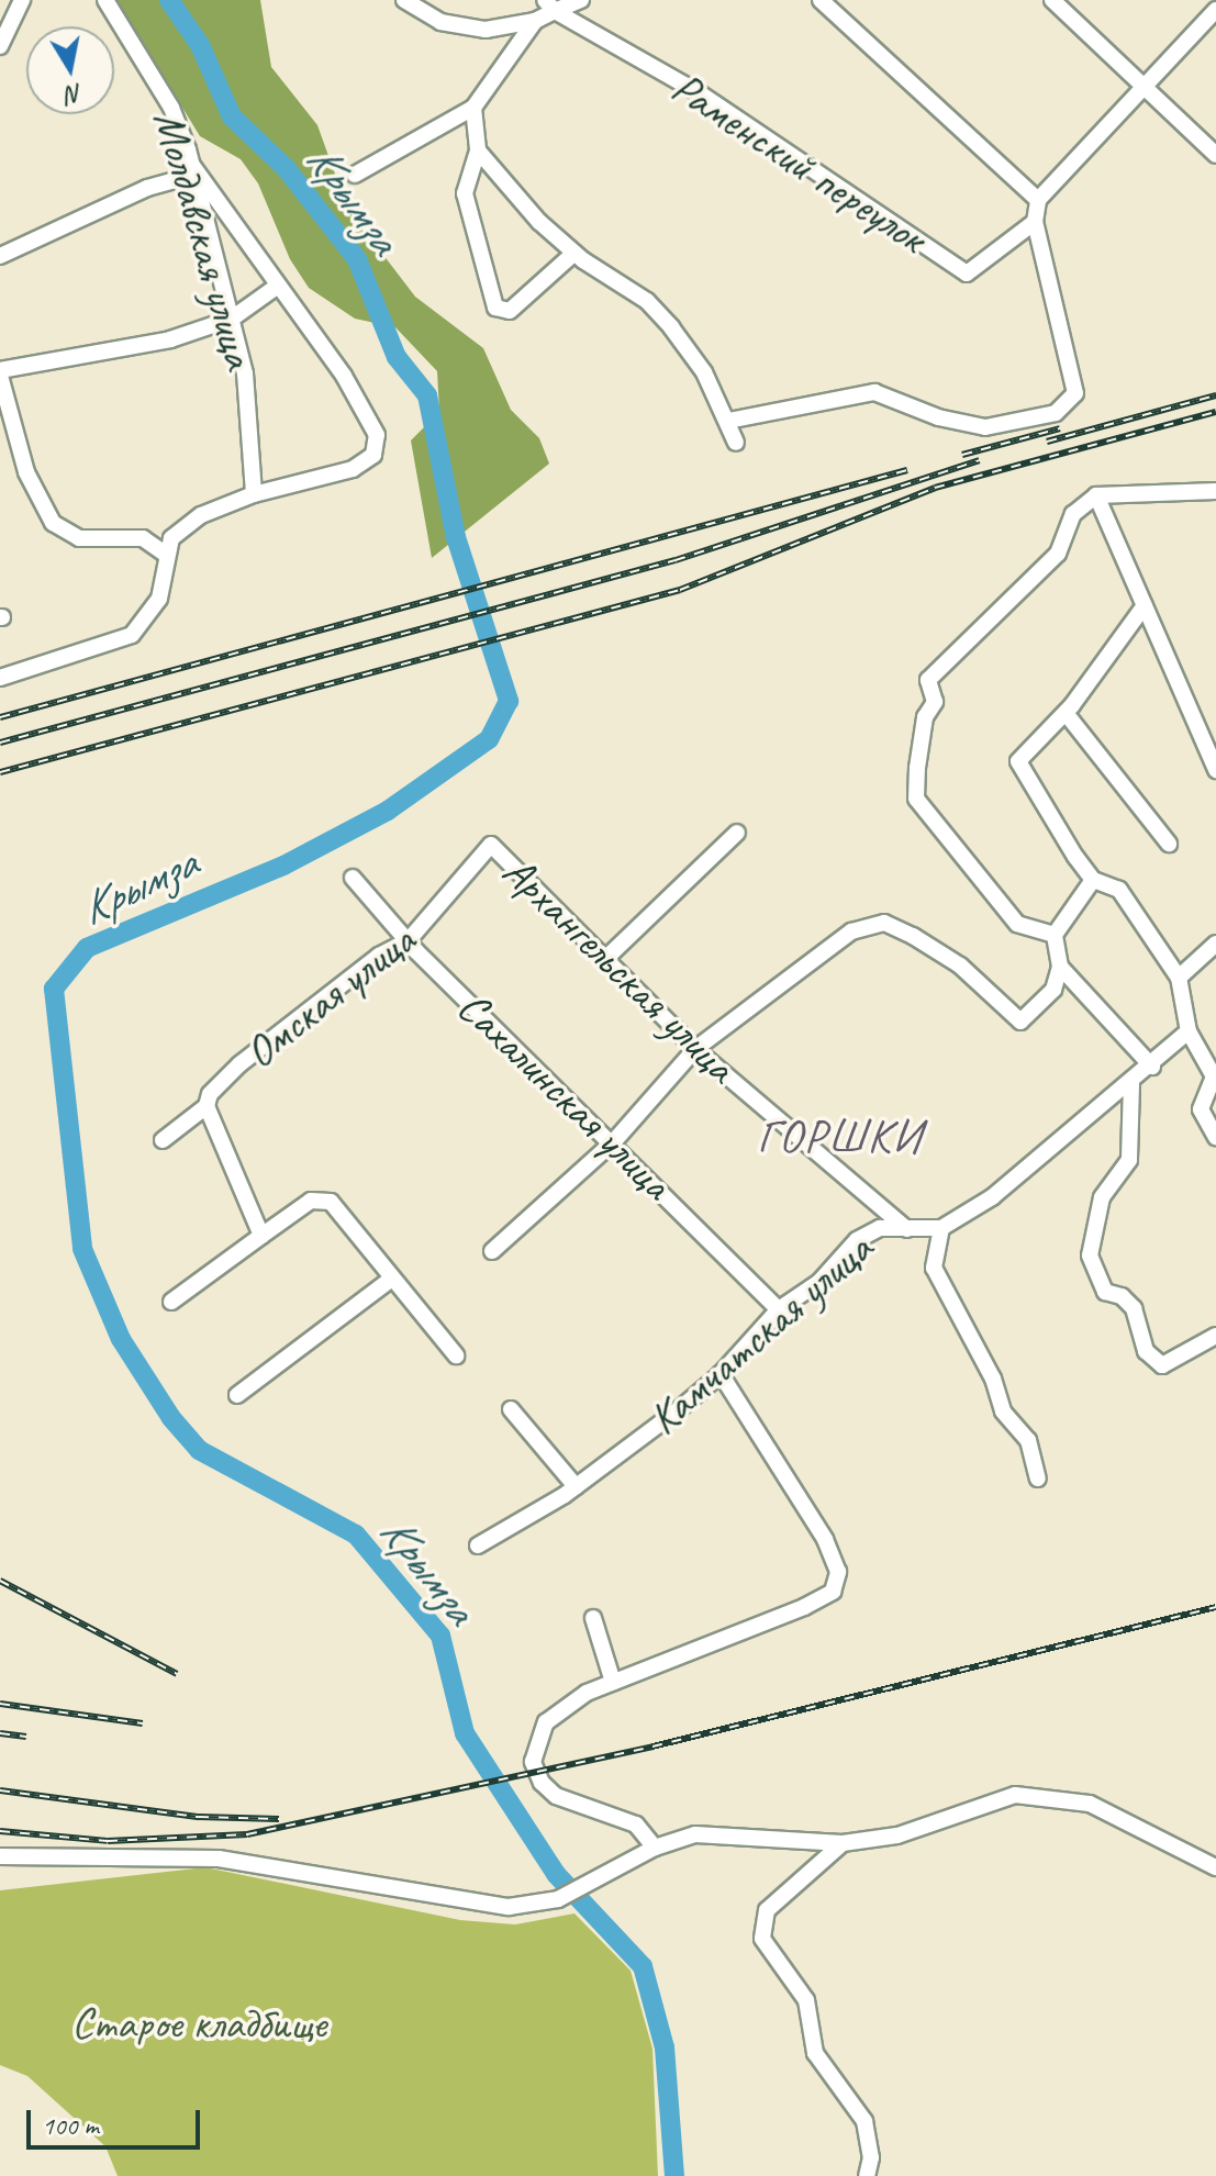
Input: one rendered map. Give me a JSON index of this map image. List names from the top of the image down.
{
  "streets": {
    "street": [
      "Раменский переулок",
      "Молдавская улица",
      "Архангельская улица",
      "Омская улица",
      "Сахалинская улица",
      "Камчатская улица"
    ]
  },
  "crossings": [
    ["Архангельская улица", "Омская улица"],
    ["Архангельская улица", "Камчатская улица"],
    ["Омская улица", "Сахалинская улица"],
    ["Сахалинская улица", "Камчатская улица"]
  ],
  "districts": ["ГОРШКИ"],
  "water": ["Крымза"],
  "parks": ["Старое кладбище"],
  "scale_bar": "100 m",
  "north": "bottom"
}
